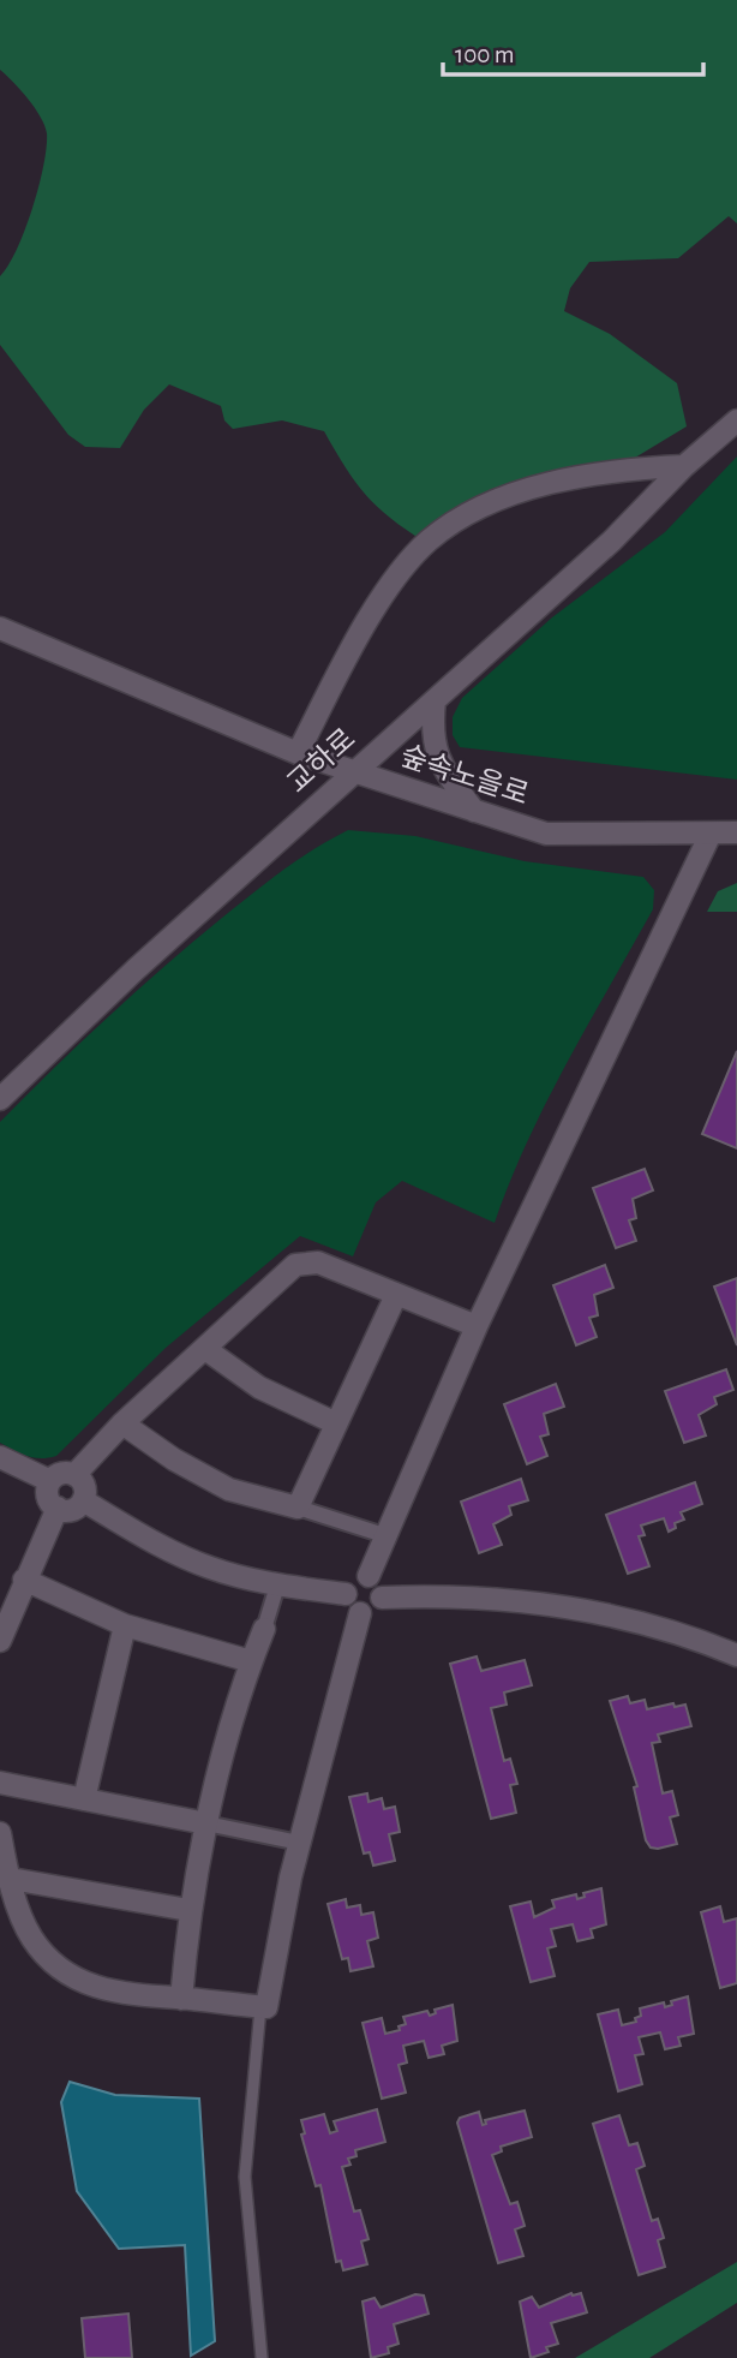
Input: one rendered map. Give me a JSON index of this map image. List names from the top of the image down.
{
  "streets": {
    "street": ["교하로", "숲속노을로"]
  },
  "crossings": [
    ["교하로", "숲속노을로"]
  ],
  "scale_bar": "100 m"
}
